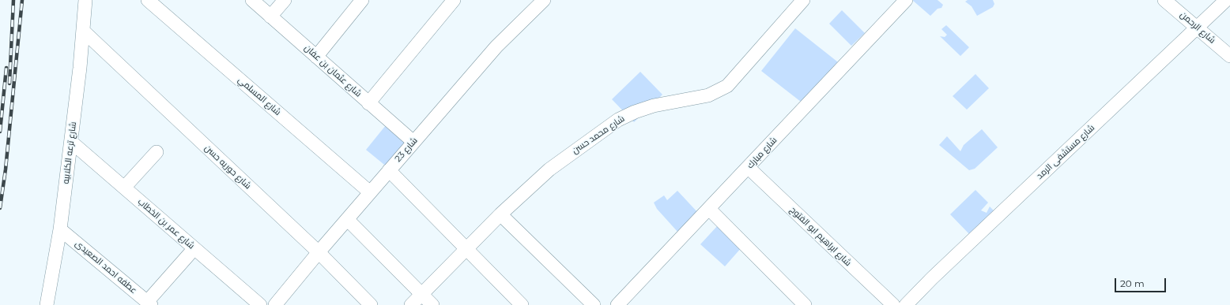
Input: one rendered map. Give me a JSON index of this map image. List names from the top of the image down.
{
  "streets": {
    "street": [
      "شارع الرحمن",
      "شارع عثمان بن عفان",
      "شارع المسلمي",
      "شارع محمد حسن",
      "شارع 23",
      "شارع مستشفى الرمد",
      "شارع ترعه الكلابيه",
      "شارع مبارك",
      "شارع حوريه حسن",
      "شارع عمر بن الخطاب",
      "شارع ابراهيم ابو الفتوح",
      "عطفه احمد الصعيدى"
    ]
  },
  "crossings": [
    ["شارع الرحمن", "شارع مستشفى الرمد"],
    ["شارع عثمان بن عفان", "شارع 23"],
    ["شارع المسلمي", "شارع 23"],
    ["شارع 23", "شارع حوريه حسن"],
    ["شارع ترعه الكلابيه", "شارع حوريه حسن"],
    ["شارع ترعه الكلابيه", "شارع عمر بن الخطاب"],
    ["شارع ترعه الكلابيه", "عطفه احمد الصعيدى"],
    ["شارع مبارك", "شارع ابراهيم ابو الفتوح"]
  ],
  "scale_bar": "20 m"
}
